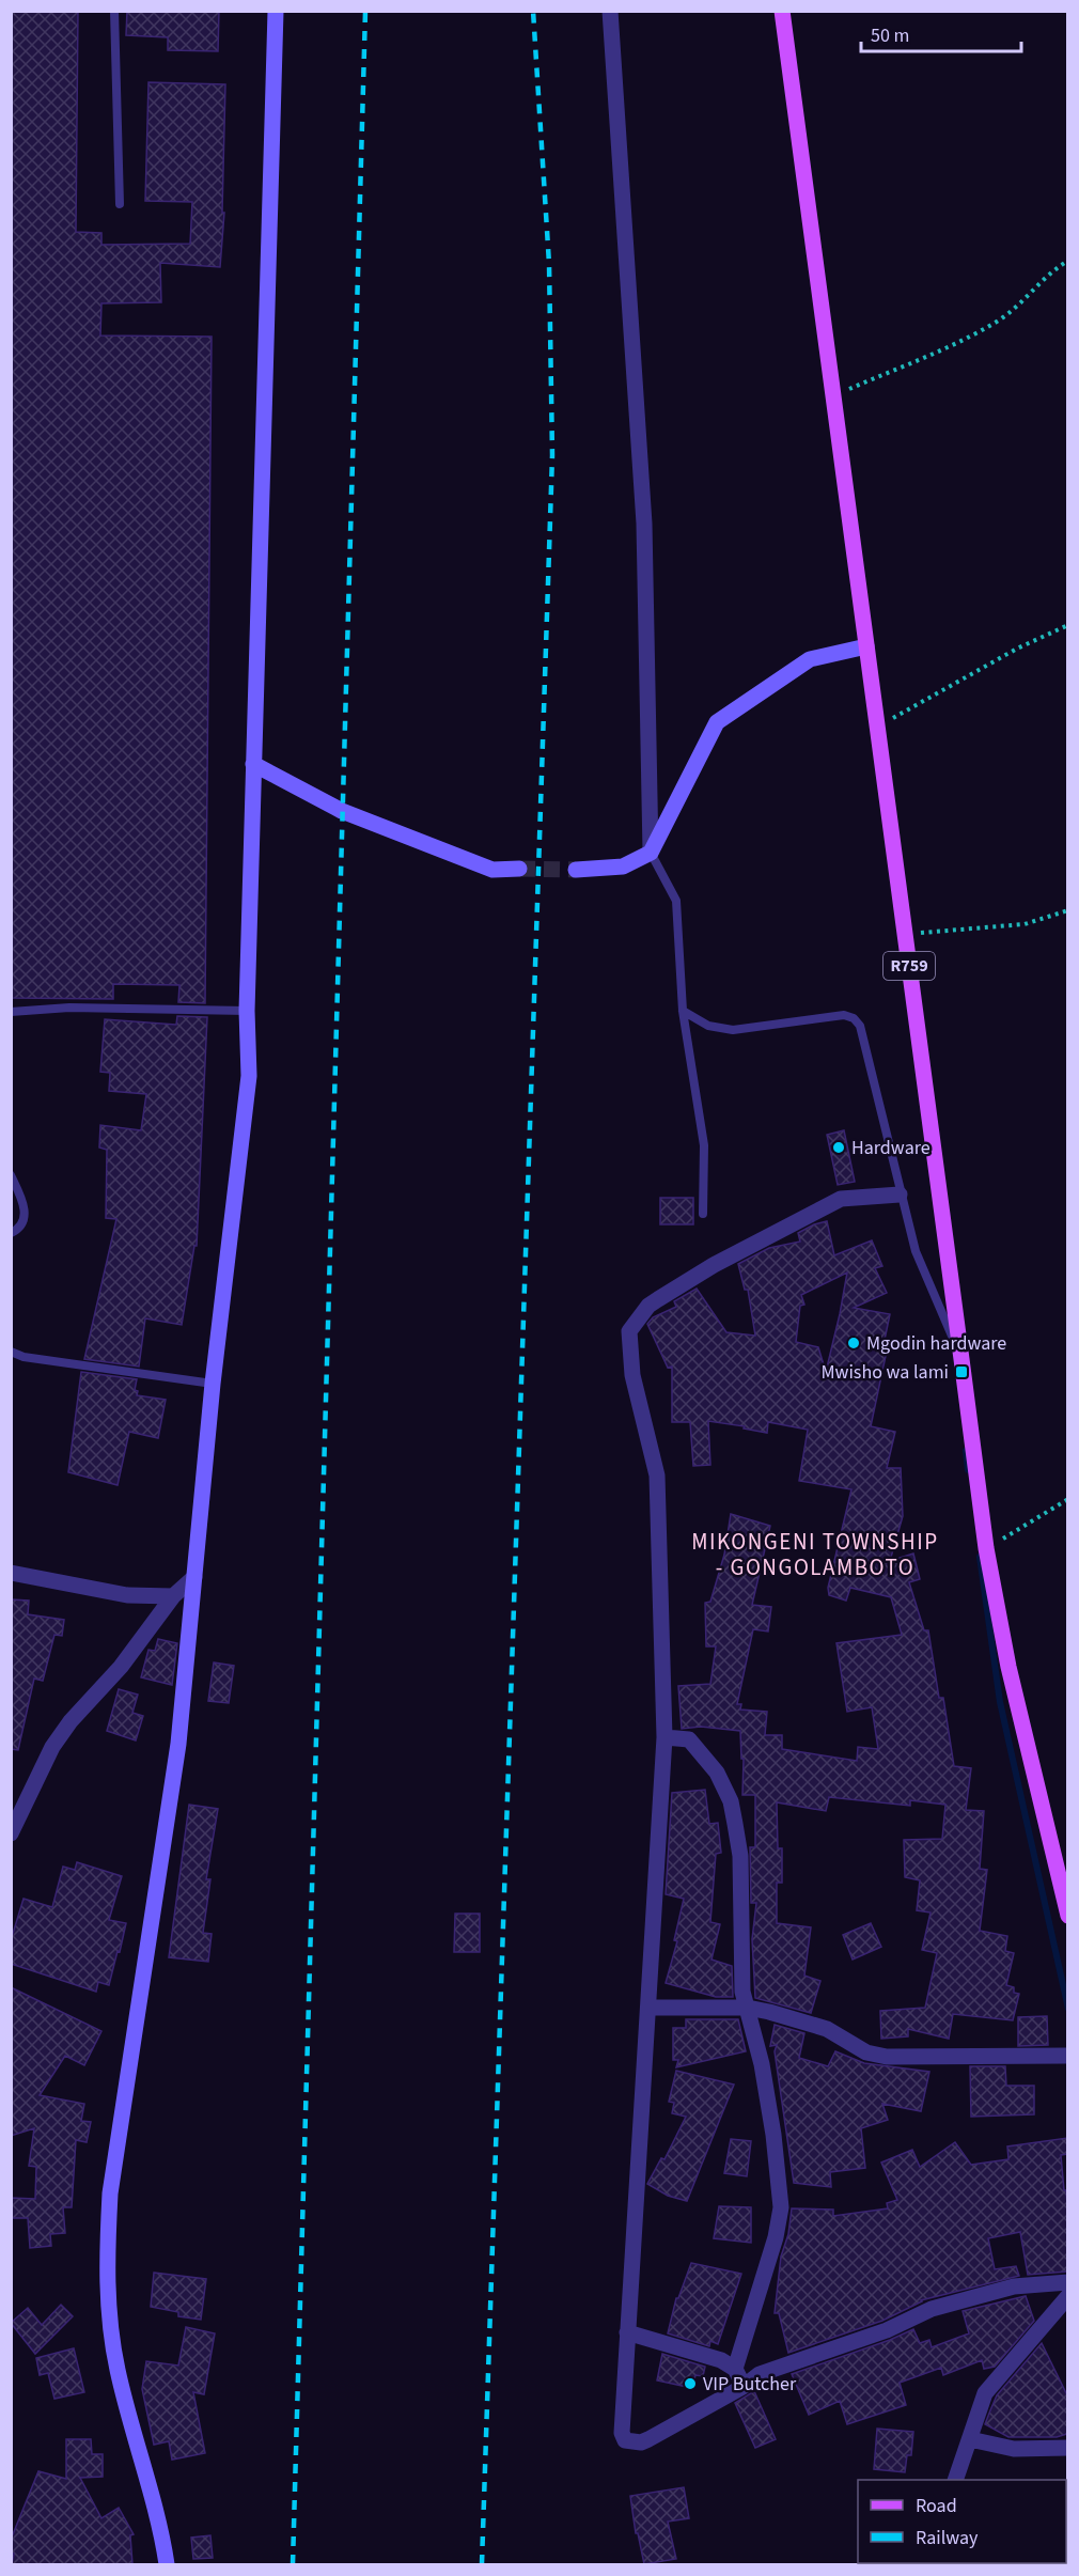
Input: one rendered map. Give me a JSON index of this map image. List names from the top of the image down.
{
  "streets": {
    "main road": ["R759"]
  },
  "districts": ["MIKONGENI TOWNSHIP - GONGOLAMBOTO"],
  "places": {
    "other": ["Hardware", "Mgodin hardware", "VIP Butcher"],
    "transit": ["Mwisho wa lami"]
  },
  "legend": ["Road", "Railway"],
  "scale_bar": "50 m"
}
